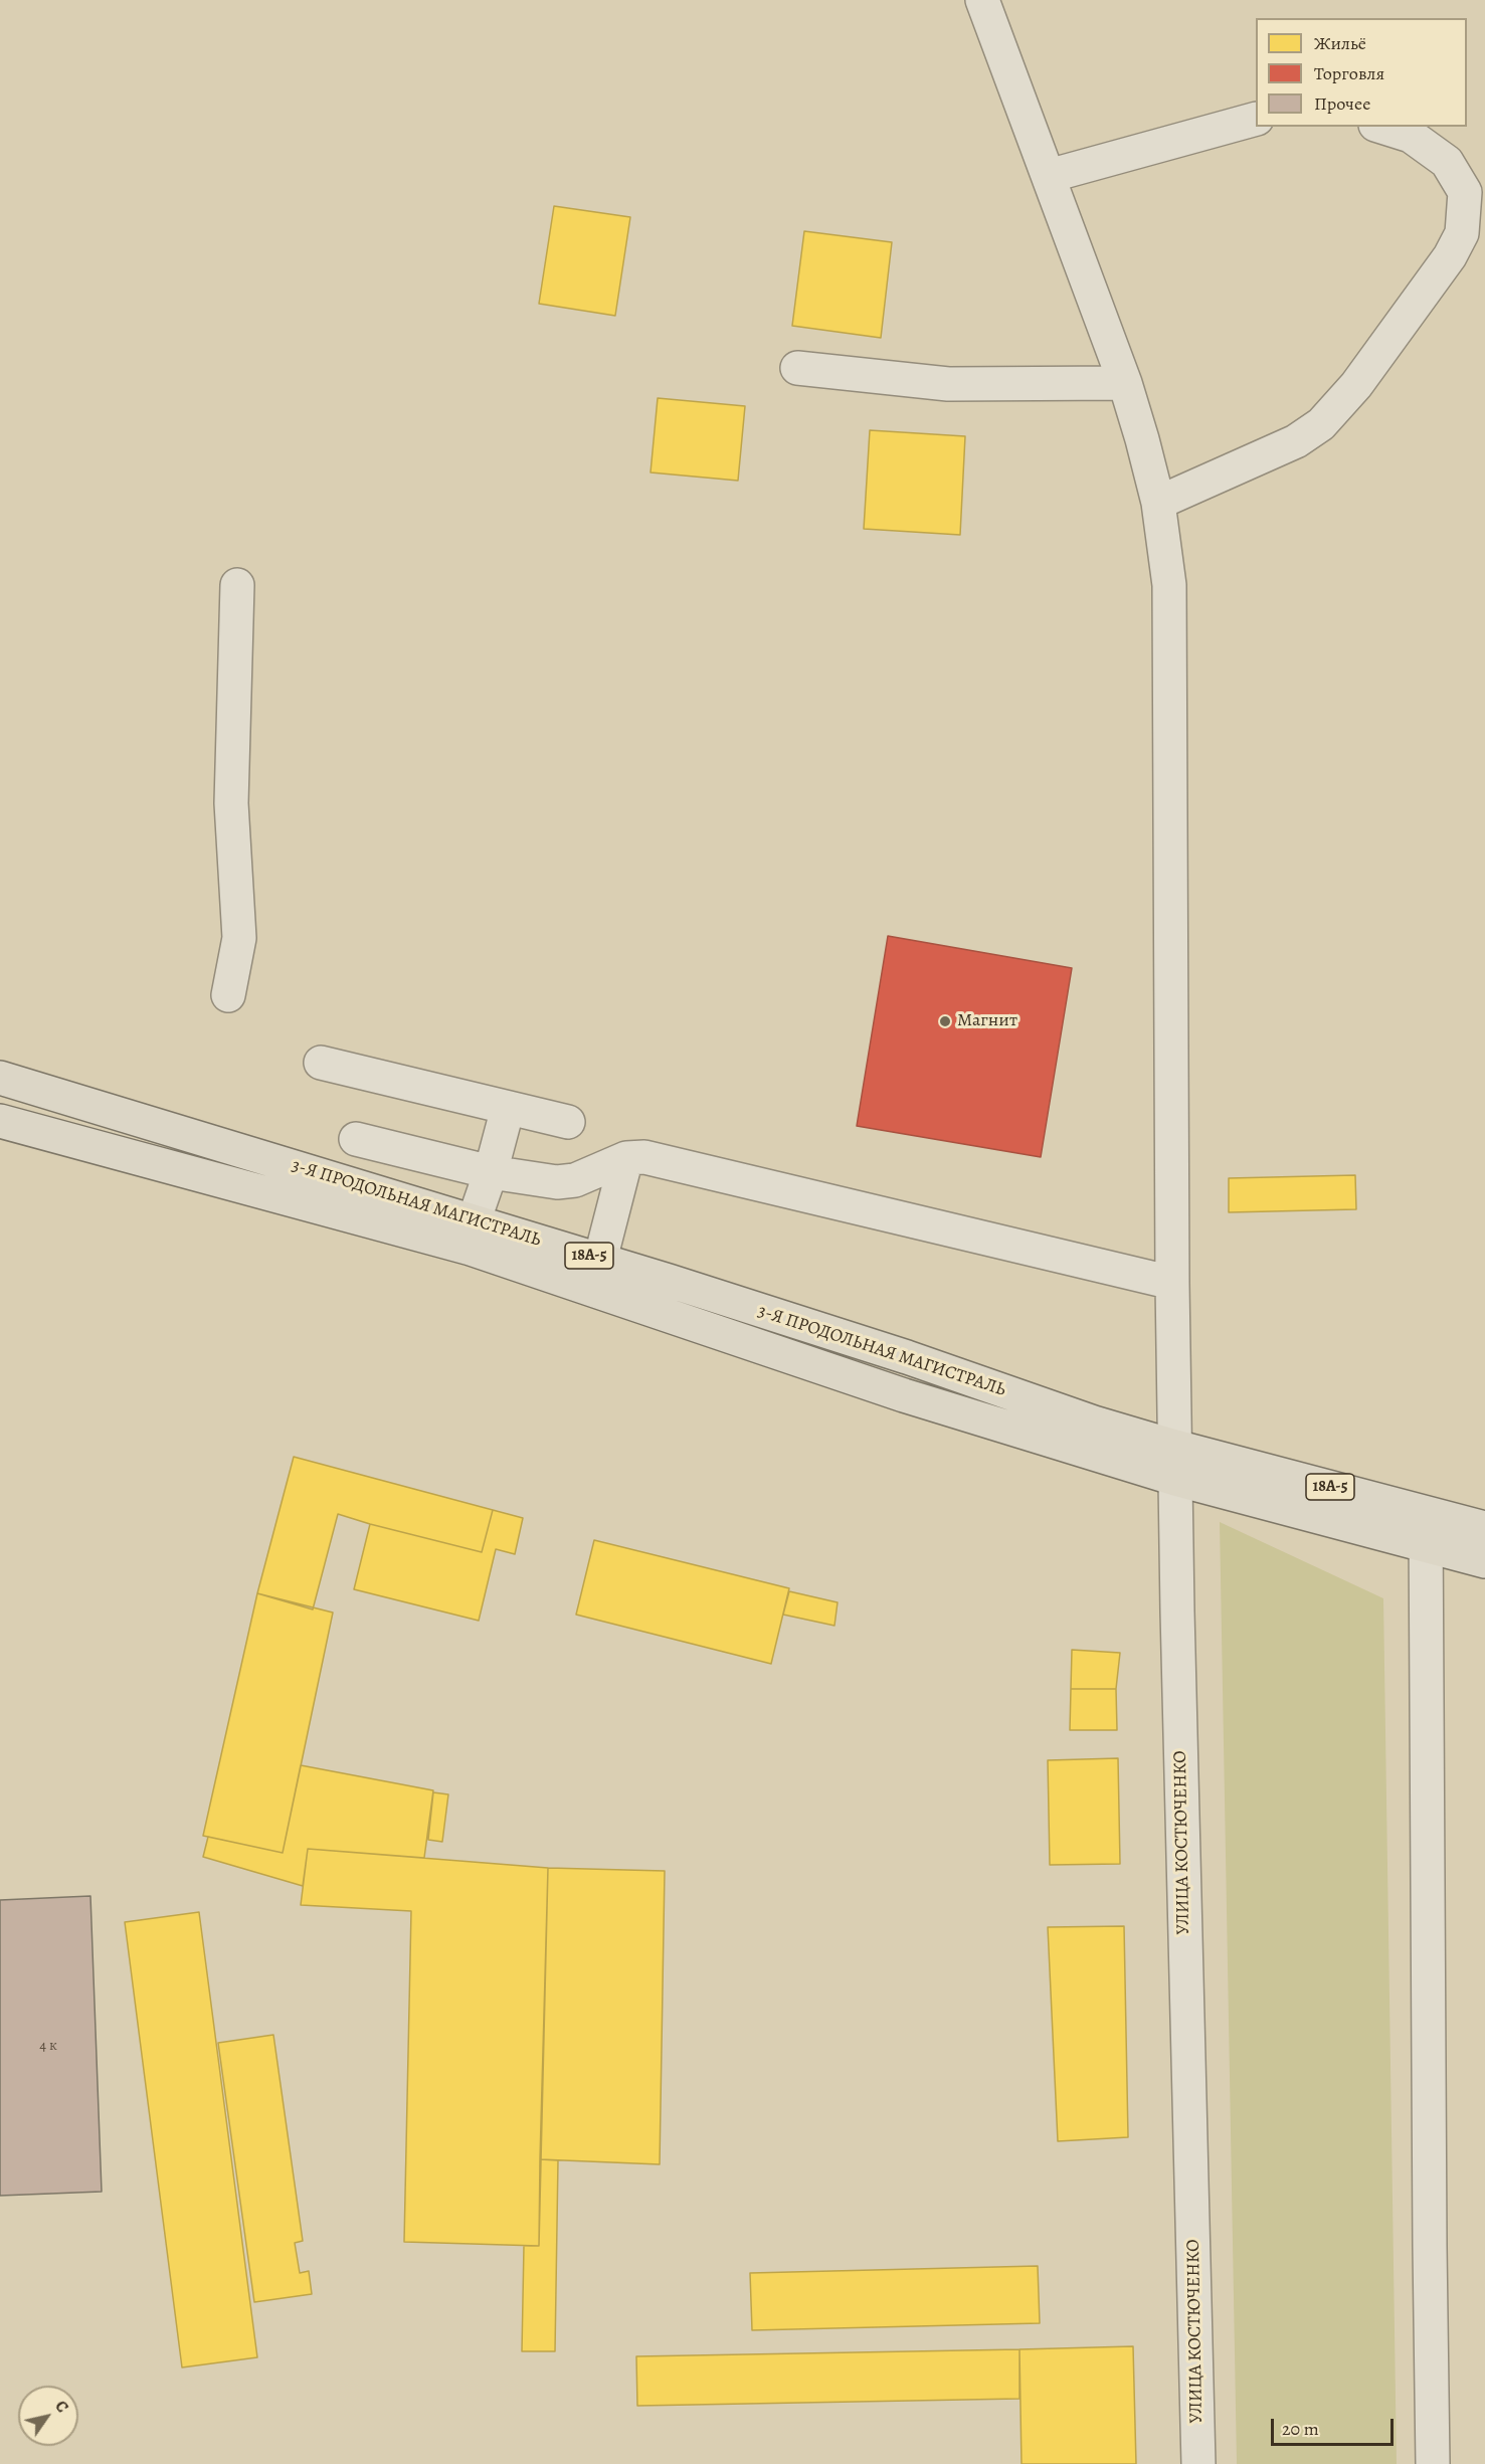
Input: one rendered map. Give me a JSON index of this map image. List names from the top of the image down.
{
  "streets": {
    "highway": ["3-Я ПРОДОЛЬНАЯ МАГИСТРАЛЬ", "18А-5"],
    "street": ["УЛИЦА КОСТЮЧЕНКО"]
  },
  "crossings": [
    ["3-Я ПРОДОЛЬНАЯ МАГИСТРАЛЬ", "18А-5"],
    ["3-Я ПРОДОЛЬНАЯ МАГИСТРАЛЬ", "УЛИЦА КОСТЮЧЕНКО"],
    ["18А-5", "УЛИЦА КОСТЮЧЕНКО"]
  ],
  "places": ["Магнит"],
  "house_numbers": ["4 к"],
  "legend": ["Жильё", "Торговля", "Прочее"],
  "scale_bar": "20 m",
  "north": "top right"
}
